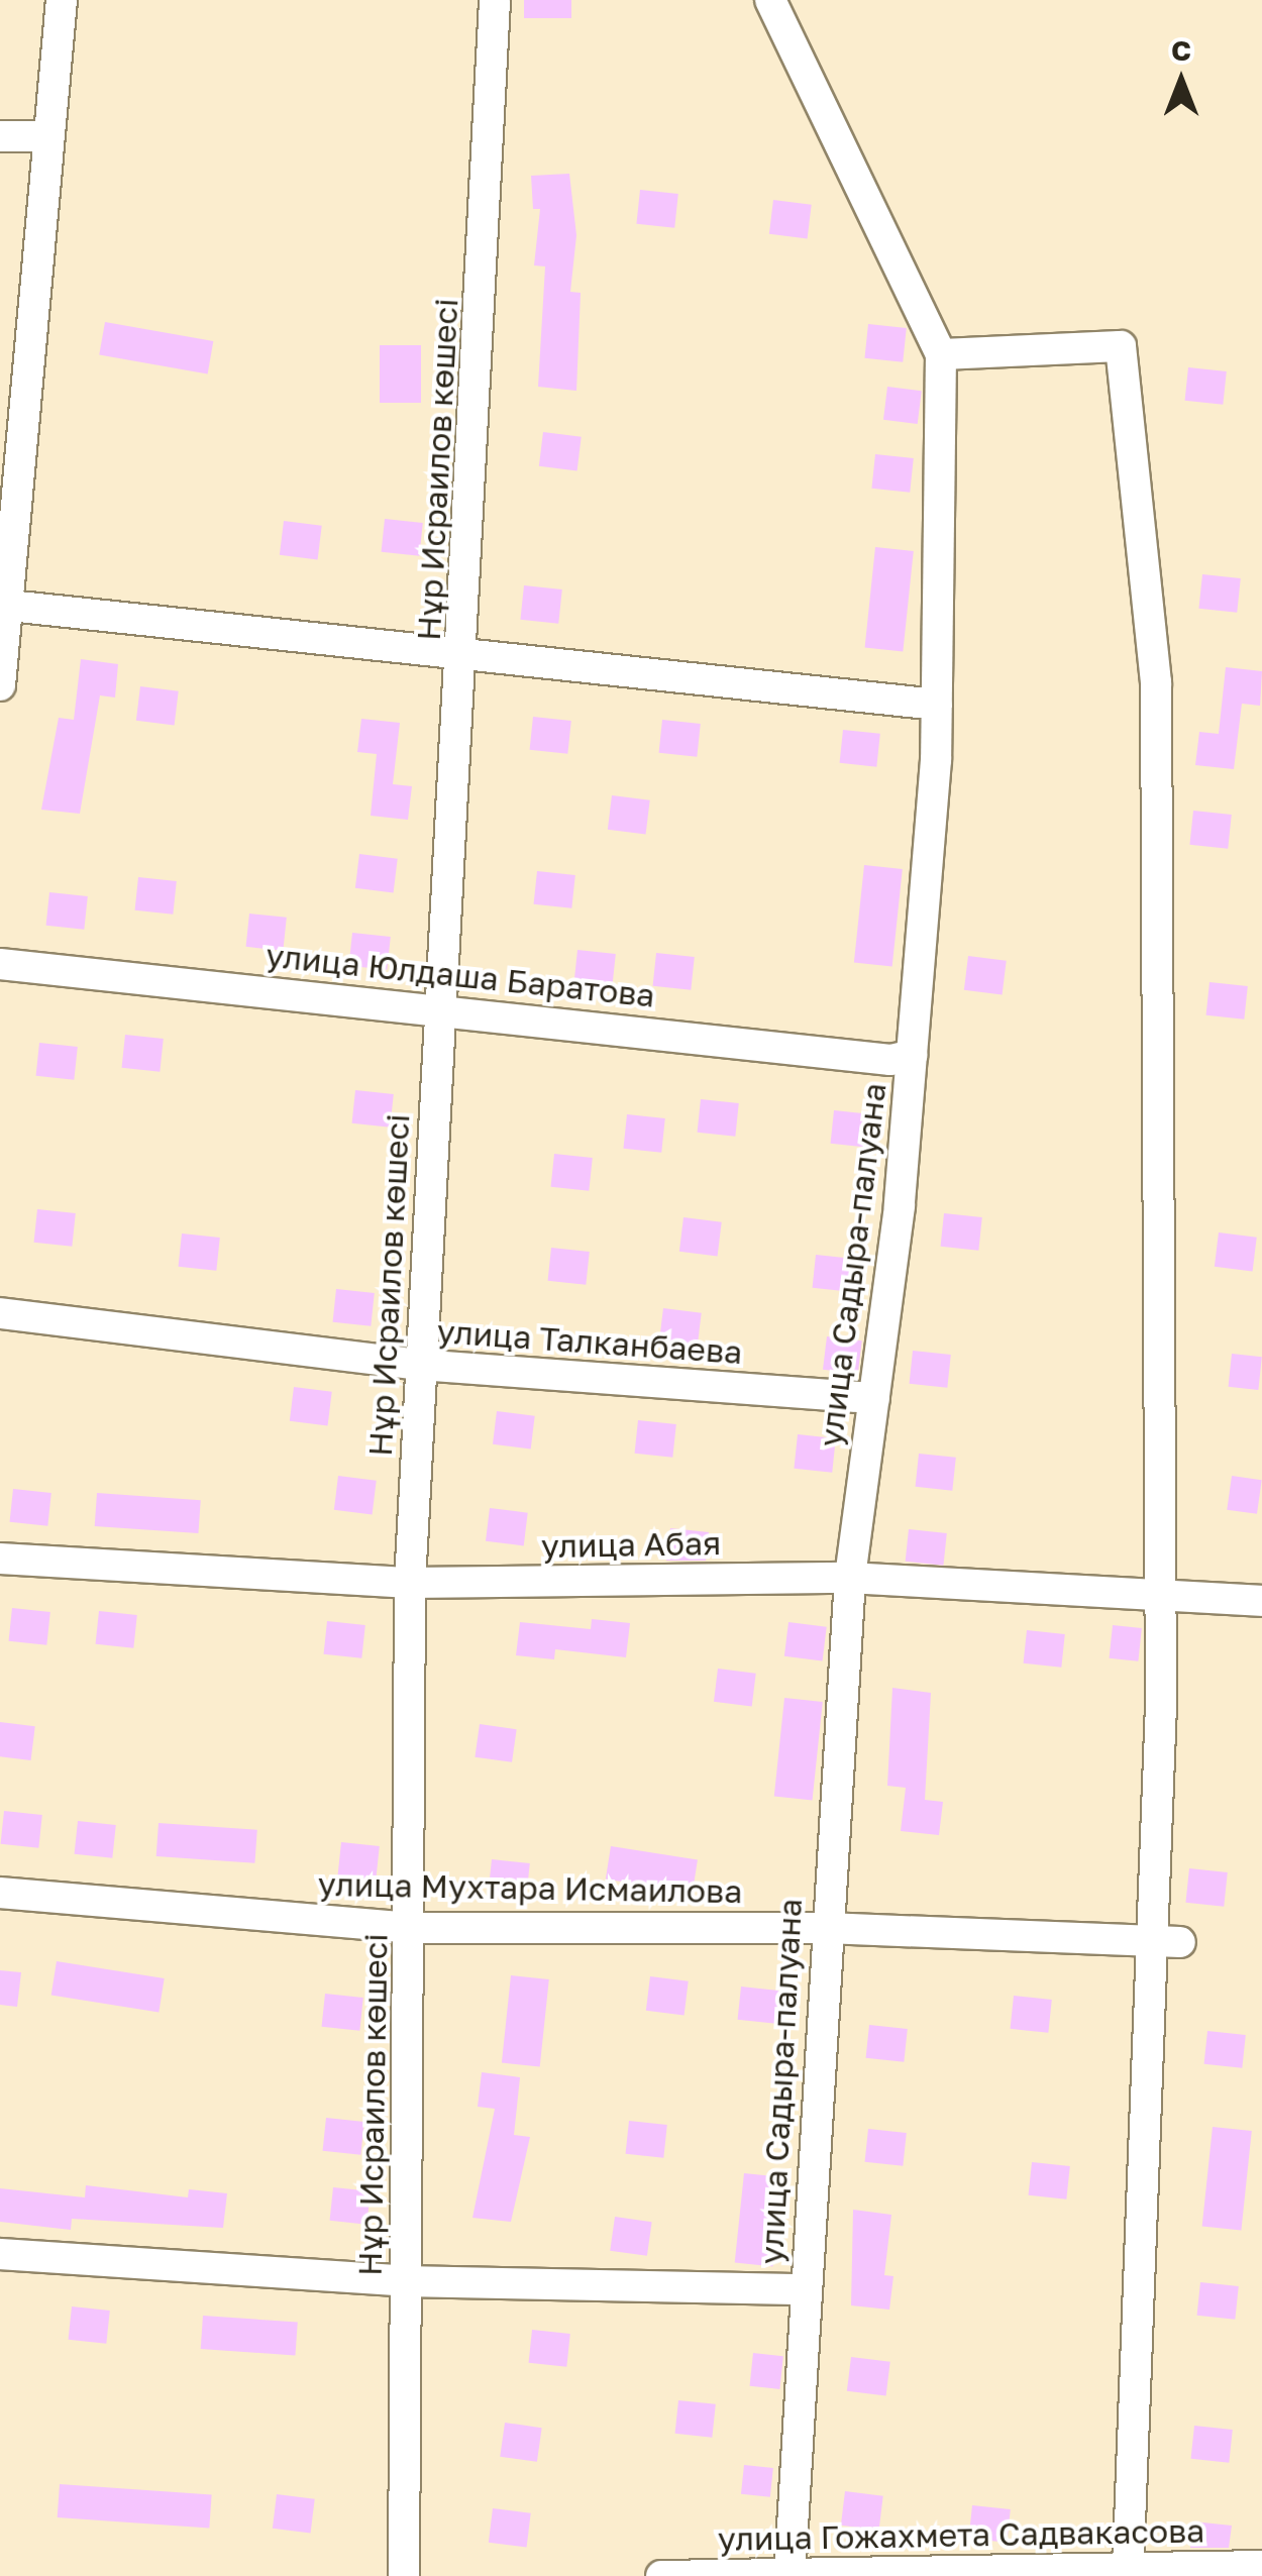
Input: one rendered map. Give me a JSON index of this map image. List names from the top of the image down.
{
  "streets": {
    "street": [
      "Нұр Исраилов көшесі",
      "улица Юлдаша Баратова",
      "улица Садыра-палуана",
      "улица Талканбаева",
      "улица Абая",
      "улица Мухтара Исмаилова",
      "улица Гожахмета Садвакасова"
    ]
  },
  "crossings": [
    ["Нұр Исраилов көшесі", "улица Юлдаша Баратова"],
    ["Нұр Исраилов көшесі", "улица Талканбаева"],
    ["Нұр Исраилов көшесі", "улица Абая"],
    ["Нұр Исраилов көшесі", "улица Мухтара Исмаилова"],
    ["улица Юлдаша Баратова", "улица Садыра-палуана"],
    ["улица Садыра-палуана", "улица Талканбаева"],
    ["улица Садыра-палуана", "улица Абая"],
    ["улица Садыра-палуана", "улица Мухтара Исмаилова"],
    ["улица Садыра-палуана", "улица Гожахмета Садвакасова"]
  ],
  "north": "top"
}
